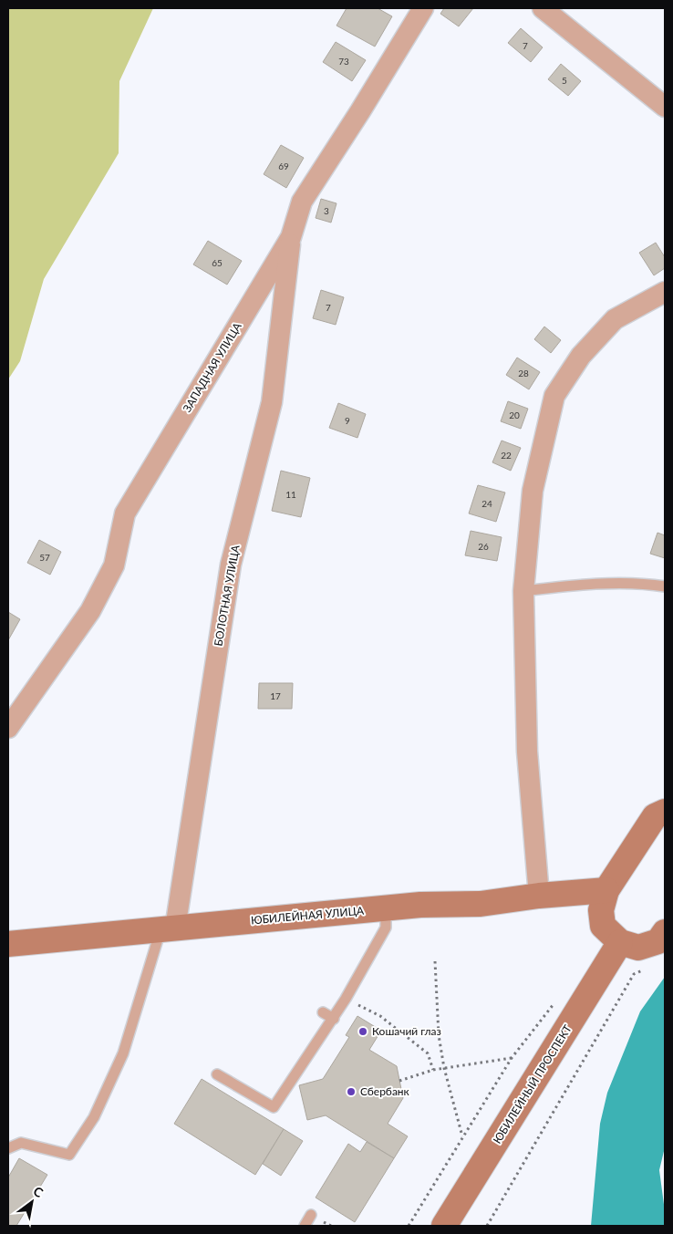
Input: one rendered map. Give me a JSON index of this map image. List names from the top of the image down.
{
  "streets": {
    "main road": ["ЮБИЛЕЙНАЯ УЛИЦА", "ЮБИЛЕЙНЫЙ ПРОСПЕКТ"],
    "street": ["ЗАПАДНАЯ УЛИЦА", "БОЛОТНАЯ УЛИЦА"]
  },
  "crossings": [
    ["ЗАПАДНАЯ УЛИЦА", "БОЛОТНАЯ УЛИЦА"],
    ["БОЛОТНАЯ УЛИЦА", "ЮБИЛЕЙНАЯ УЛИЦА"]
  ],
  "places": ["Кошачий глаз", "Сбербанк"],
  "house_numbers": [
    "7",
    "73",
    "5",
    "69",
    "3",
    "65",
    "7",
    "28",
    "20",
    "9",
    "22",
    "11",
    "24",
    "26",
    "57",
    "17"
  ],
  "north": "top right"
}
